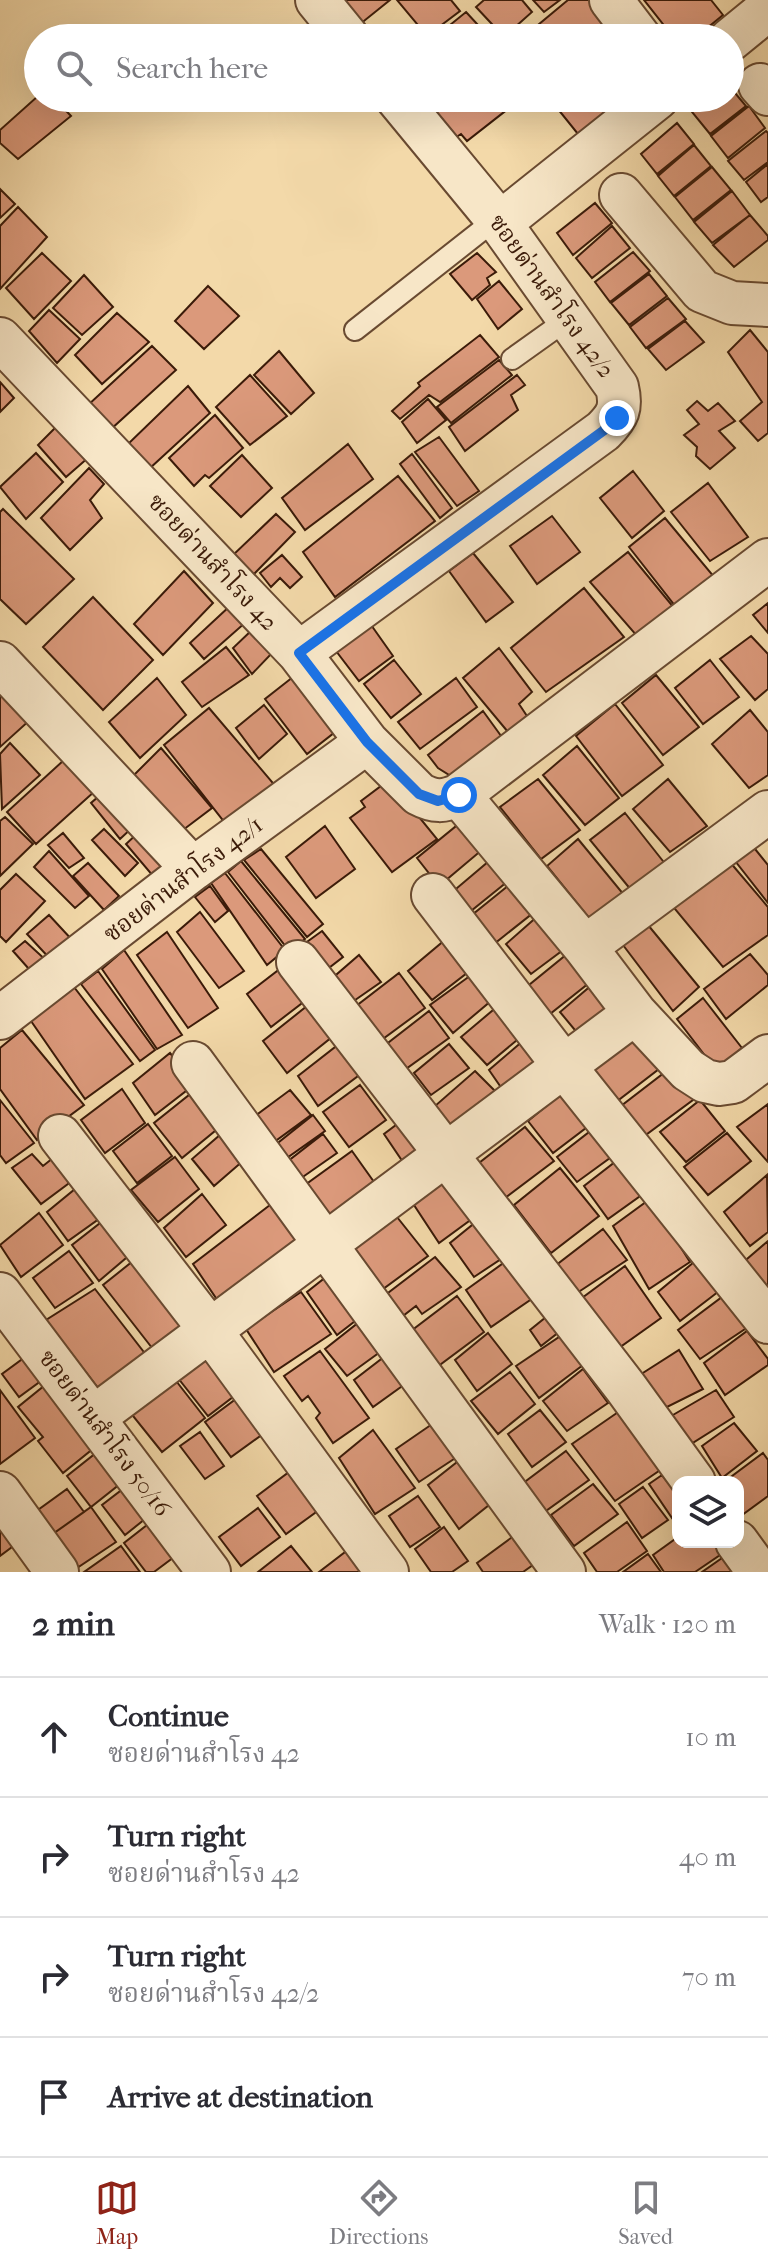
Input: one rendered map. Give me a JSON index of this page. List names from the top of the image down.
{
  "streets": {
    "street": [
      "ซอยด่านสำโรง 42/2",
      "ซอยด่านสำโรง 42",
      "ซอยด่านสำโรง 42/1",
      "ซอยด่านสำโรง 50/16"
    ]
  },
  "crossings": [
    ["ซอยด่านสำโรง 42/2", "ซอยด่านสำโรง 42"],
    ["ซอยด่านสำโรง 42", "ซอยด่านสำโรง 42/1"]
  ],
  "page": {
    "search": "Search here",
    "heading": ["2 min", "Walk · 120 m"],
    "list": [
      ["Continue", "ซอยด่านสำโรง 42", "10 m"],
      ["Turn right", "ซอยด่านสำโรง 42", "40 m"],
      ["Turn right", "ซอยด่านสำโรง 42/2", "70 m"],
      "Arrive at destination"
    ],
    "nav": ["Map", "Directions", "Saved"]
  }
}
